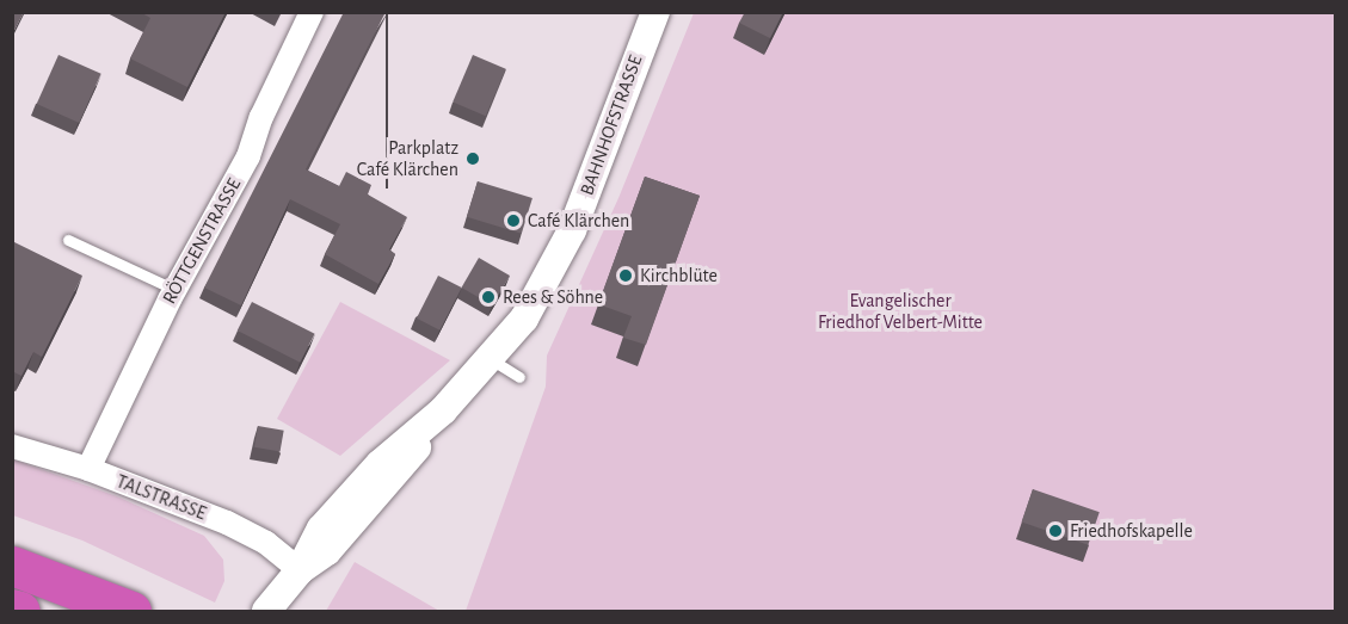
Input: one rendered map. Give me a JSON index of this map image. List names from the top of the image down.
{
  "streets": {
    "street": ["BAHNHOFSTRASSE", "RÖTTGENSTRASSE", "TALSTRASSE"]
  },
  "crossings": [
    ["BAHNHOFSTRASSE", "TALSTRASSE"],
    ["RÖTTGENSTRASSE", "TALSTRASSE"]
  ],
  "parks": ["Evangelischer Friedhof Velbert-Mitte"],
  "places": [
    "Parkplatz Café Klärchen",
    "Café Klärchen",
    "Kirchblüte",
    "Rees & Söhne",
    "Friedhofskapelle"
  ]
}
